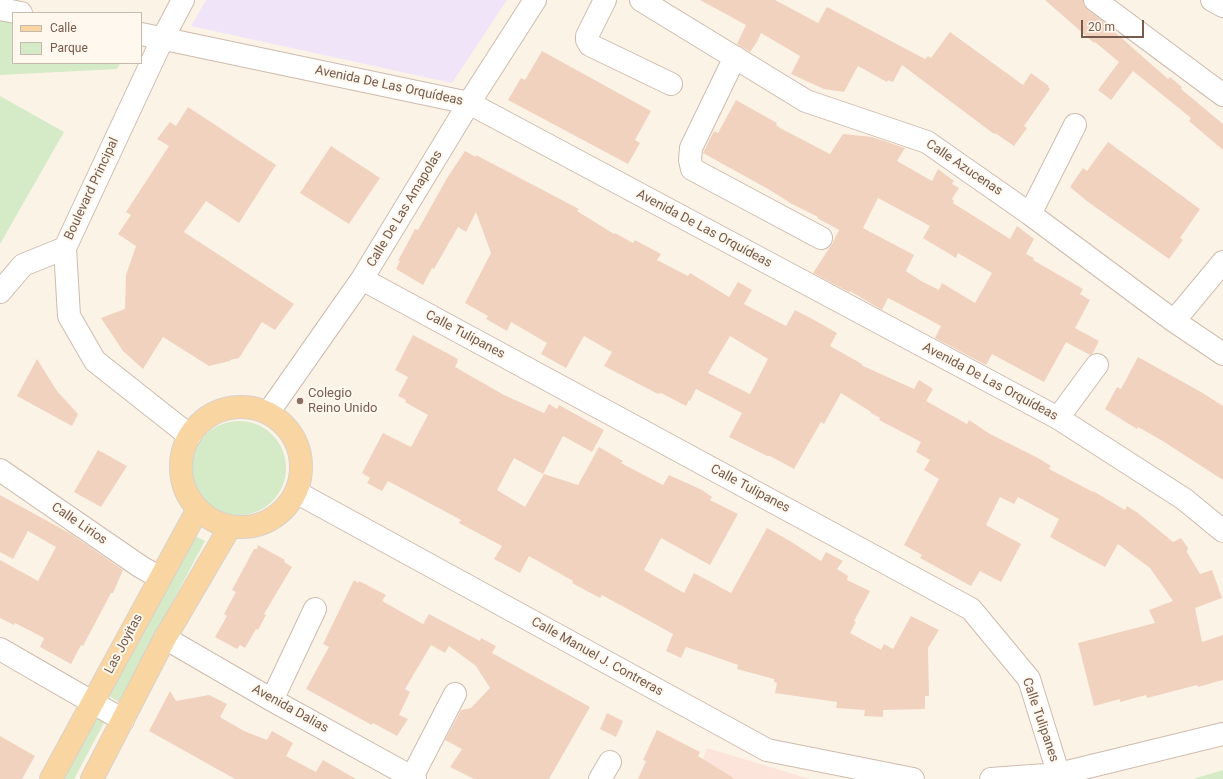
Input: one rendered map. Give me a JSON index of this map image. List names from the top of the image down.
{
  "streets": {
    "main road": ["Las Joyitas"],
    "street": [
      "Avenida De Las Orquídeas",
      "Calle Azucenas",
      "Boulevard Principal",
      "Calle De Las Amapolas",
      "Calle Tulipanes",
      "Calle Lirios",
      "Calle Manuel J. Contreras",
      "Avenida Dalias"
    ]
  },
  "crossings": [
    ["Avenida De Las Orquídeas", "Boulevard Principal"],
    ["Avenida De Las Orquídeas", "Calle De Las Amapolas"],
    ["Boulevard Principal", "Calle De Las Amapolas"],
    ["Boulevard Principal", "Las Joyitas"],
    ["Boulevard Principal", "Calle Manuel J. Contreras"],
    ["Calle De Las Amapolas", "Calle Tulipanes"],
    ["Calle De Las Amapolas", "Las Joyitas"],
    ["Calle De Las Amapolas", "Calle Manuel J. Contreras"],
    ["Calle Lirios", "Las Joyitas"],
    ["Las Joyitas", "Calle Manuel J. Contreras"]
  ],
  "places": ["Colegio Reino Unido"],
  "legend": ["Calle", "Parque"],
  "scale_bar": "20 m"
}
